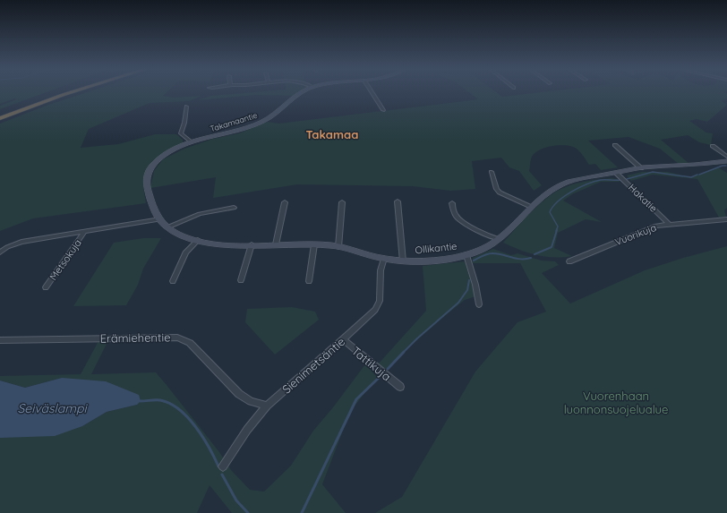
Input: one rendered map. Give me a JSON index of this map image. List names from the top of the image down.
{
  "streets": {
    "street": [
      "Takamaantie",
      "Hakatie",
      "Vuorikuja",
      "Ollikantie",
      "Metsokuja",
      "Erämiehentie",
      "Tattikuja",
      "Sienimetsäntie"
    ]
  },
  "crossings": [
    ["Takamaantie", "Ollikantie"],
    ["Hakatie", "Vuorikuja"],
    ["Hakatie", "Ollikantie"],
    ["Ollikantie", "Sienimetsäntie"],
    ["Erämiehentie", "Sienimetsäntie"],
    ["Tattikuja", "Sienimetsäntie"]
  ],
  "districts": ["Takamaa"],
  "water": ["Seiväslampi"],
  "parks": ["Vuorenhaan luonnonsuojelualue"]
}
